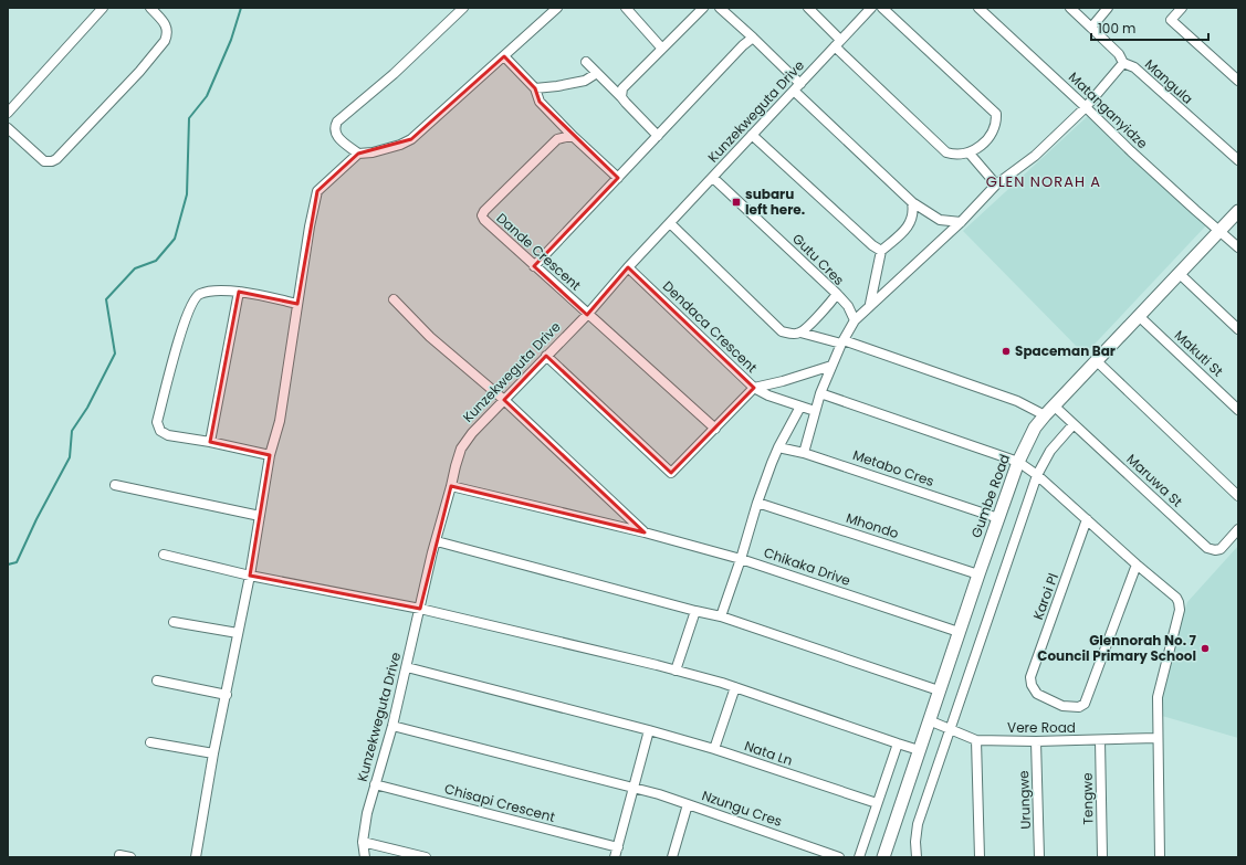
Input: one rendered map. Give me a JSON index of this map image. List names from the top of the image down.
{
  "streets": {
    "street": [
      "Mangula",
      "Matanganyidze",
      "Kunzekweguta Drive",
      "Dande Crescent",
      "Gutu Cres",
      "Dendaca Crescent",
      "Makuti St",
      "Metabo Cres",
      "Maruwa St",
      "Gumbe Road",
      "Mhondo",
      "Chikaka Drive",
      "Karoi Pl",
      "Vere Road",
      "Nata Ln",
      "Tengwe",
      "Urungwe",
      "Chisapi Crescent",
      "Nzungu Cres"
    ]
  },
  "crossings": [
    ["Mangula", "Matanganyidze"],
    ["Mangula", "Metabo Cres"],
    ["Matanganyidze", "Gumbe Road"],
    ["Kunzekweguta Drive", "Dande Crescent"],
    ["Kunzekweguta Drive", "Gutu Cres"],
    ["Kunzekweguta Drive", "Dendaca Crescent"],
    ["Kunzekweguta Drive", "Chikaka Drive"],
    ["Kunzekweguta Drive", "Nata Ln"],
    ["Kunzekweguta Drive", "Chisapi Crescent"],
    ["Dande Crescent", "Dendaca Crescent"],
    ["Makuti St", "Gumbe Road"],
    ["Metabo Cres", "Gumbe Road"],
    ["Maruwa St", "Gumbe Road"],
    ["Gumbe Road", "Mhondo"],
    ["Gumbe Road", "Chikaka Drive"],
    ["Gumbe Road", "Vere Road"],
    ["Vere Road", "Tengwe"],
    ["Vere Road", "Urungwe"]
  ],
  "districts": ["GLEN NORAH A"],
  "places": {
    "transit": ["subaru left here."],
    "other": ["Spaceman Bar", "Glennorah No. 7 Council Primary School"]
  },
  "scale_bar": "100 m"
}
